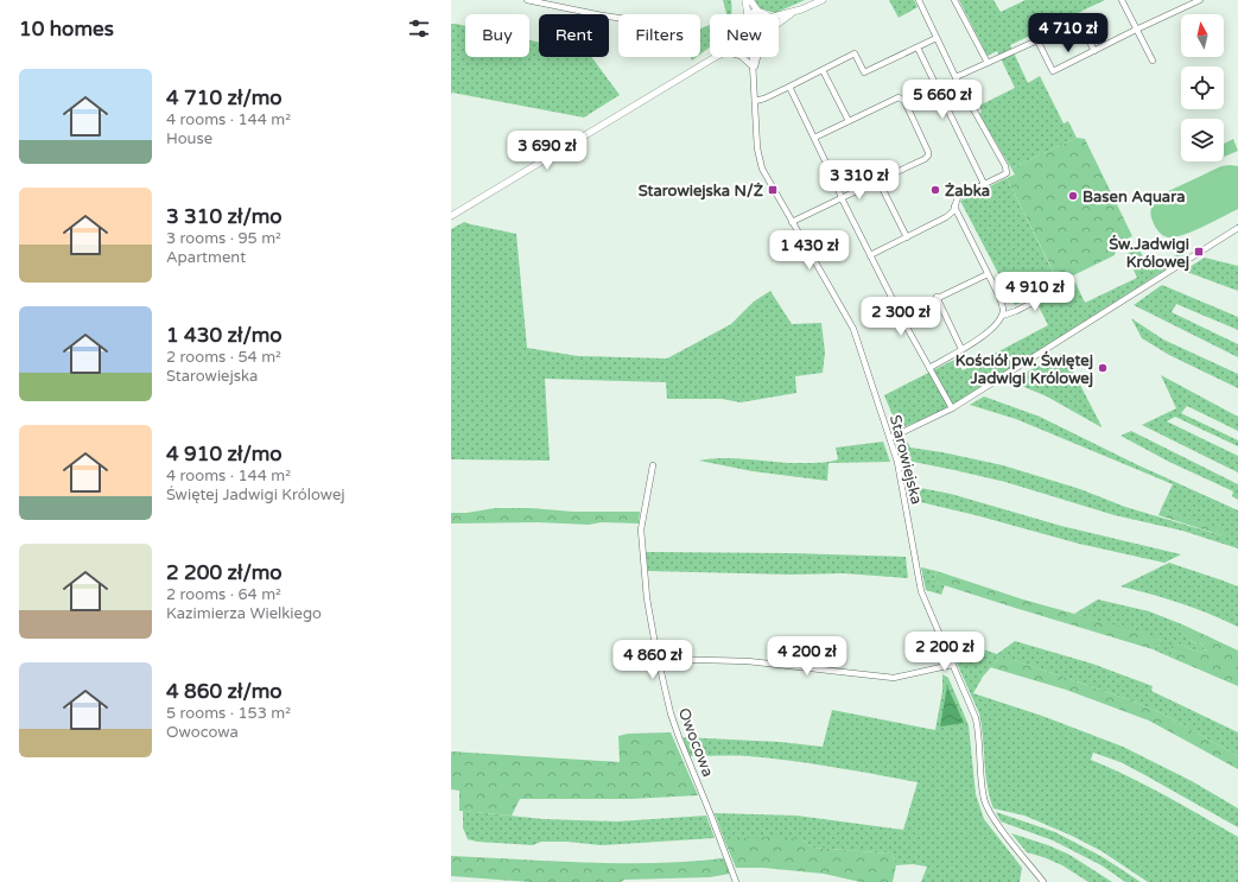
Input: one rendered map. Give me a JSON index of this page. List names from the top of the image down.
{
  "streets": {
    "street": ["Starowiejska", "Owocowa"]
  },
  "places": {
    "transit": ["Starowiejska N/Ż", "Św.Jadwigi Królowej"],
    "other": ["Żabka", "Basen Aquara", "Kościół pw. Świętej Jadwigi Królowej"]
  },
  "north": "top",
  "page": {
    "heading": "10 homes",
    "price": [
      "4 710 zł",
      "5 660 zł",
      "3 690 zł",
      "3 310 zł",
      "1 430 zł",
      "4 910 zł",
      "2 300 zł",
      "2 200 zł",
      "4 200 zł",
      "4 860 zł"
    ],
    "chip": [
      "Buy",
      "Rent",
      "Filters",
      "New"
    ],
    "list": [
      {
        "name": "4 710 zł/mo",
        "note": "4 rooms · 144 m² · House"
      },
      {
        "name": "3 310 zł/mo",
        "note": "3 rooms · 95 m² · Apartment"
      },
      {
        "name": "1 430 zł/mo",
        "note": "2 rooms · 54 m² · Starowiejska"
      },
      {
        "name": "4 910 zł/mo",
        "note": "4 rooms · 144 m² · Świętej Jadwigi Królowej"
      },
      {
        "name": "2 200 zł/mo",
        "note": "2 rooms · 64 m² · Kazimierza Wielkiego"
      },
      {
        "name": "4 860 zł/mo",
        "note": "5 rooms · 153 m² · Owocowa"
      }
    ]
  }
}
